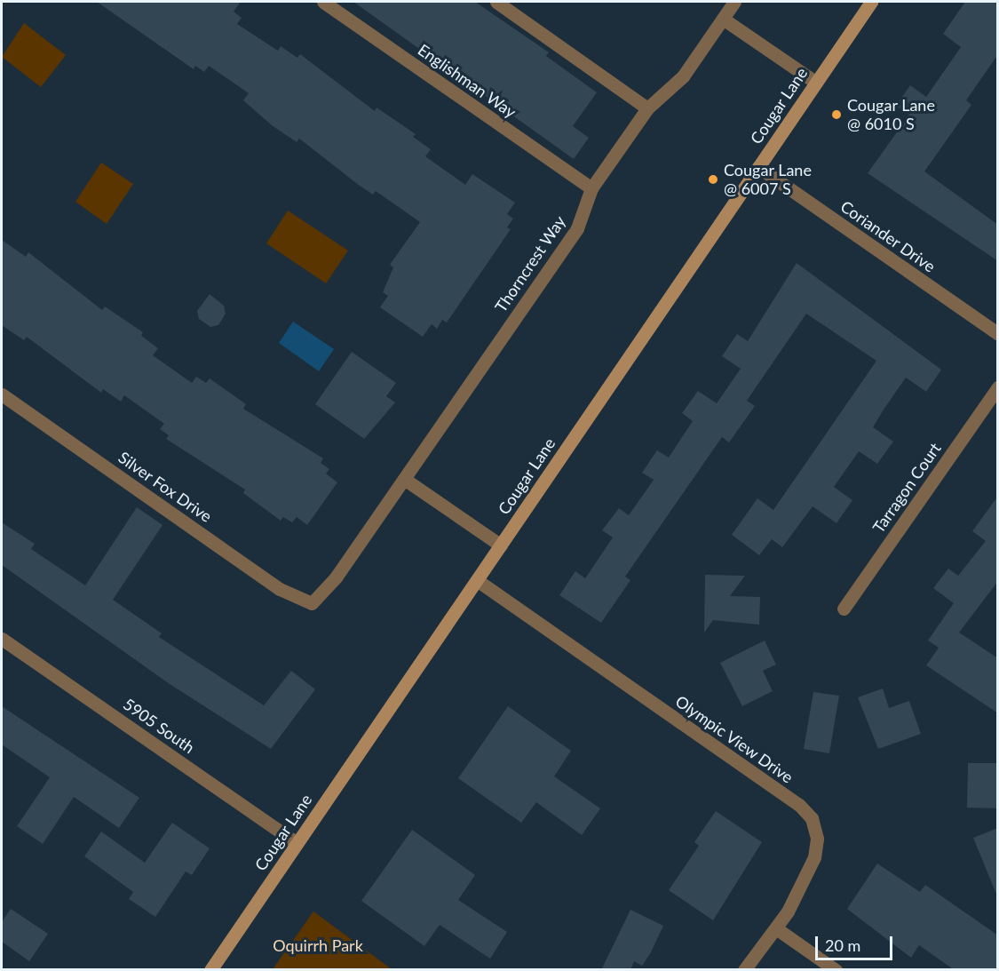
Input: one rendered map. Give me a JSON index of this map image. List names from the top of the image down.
{
  "streets": {
    "main road": ["Cougar Lane"],
    "street": [
      "Englishman Way",
      "Coriander Drive",
      "Thorncrest Way",
      "Silver Fox Drive",
      "Tarragon Court",
      "5905 South",
      "Olympic View Drive"
    ]
  },
  "crossings": [
    ["Englishman Way", "Thorncrest Way"],
    ["Cougar Lane", "Coriander Drive"],
    ["Cougar Lane", "5905 South"],
    ["Cougar Lane", "Olympic View Drive"],
    ["Thorncrest Way", "Silver Fox Drive"]
  ],
  "parks": ["Oquirrh Park"],
  "places": ["Cougar Lane @ 6010 S", "Cougar Lane @ 6007 S"],
  "scale_bar": "20 m"
}
